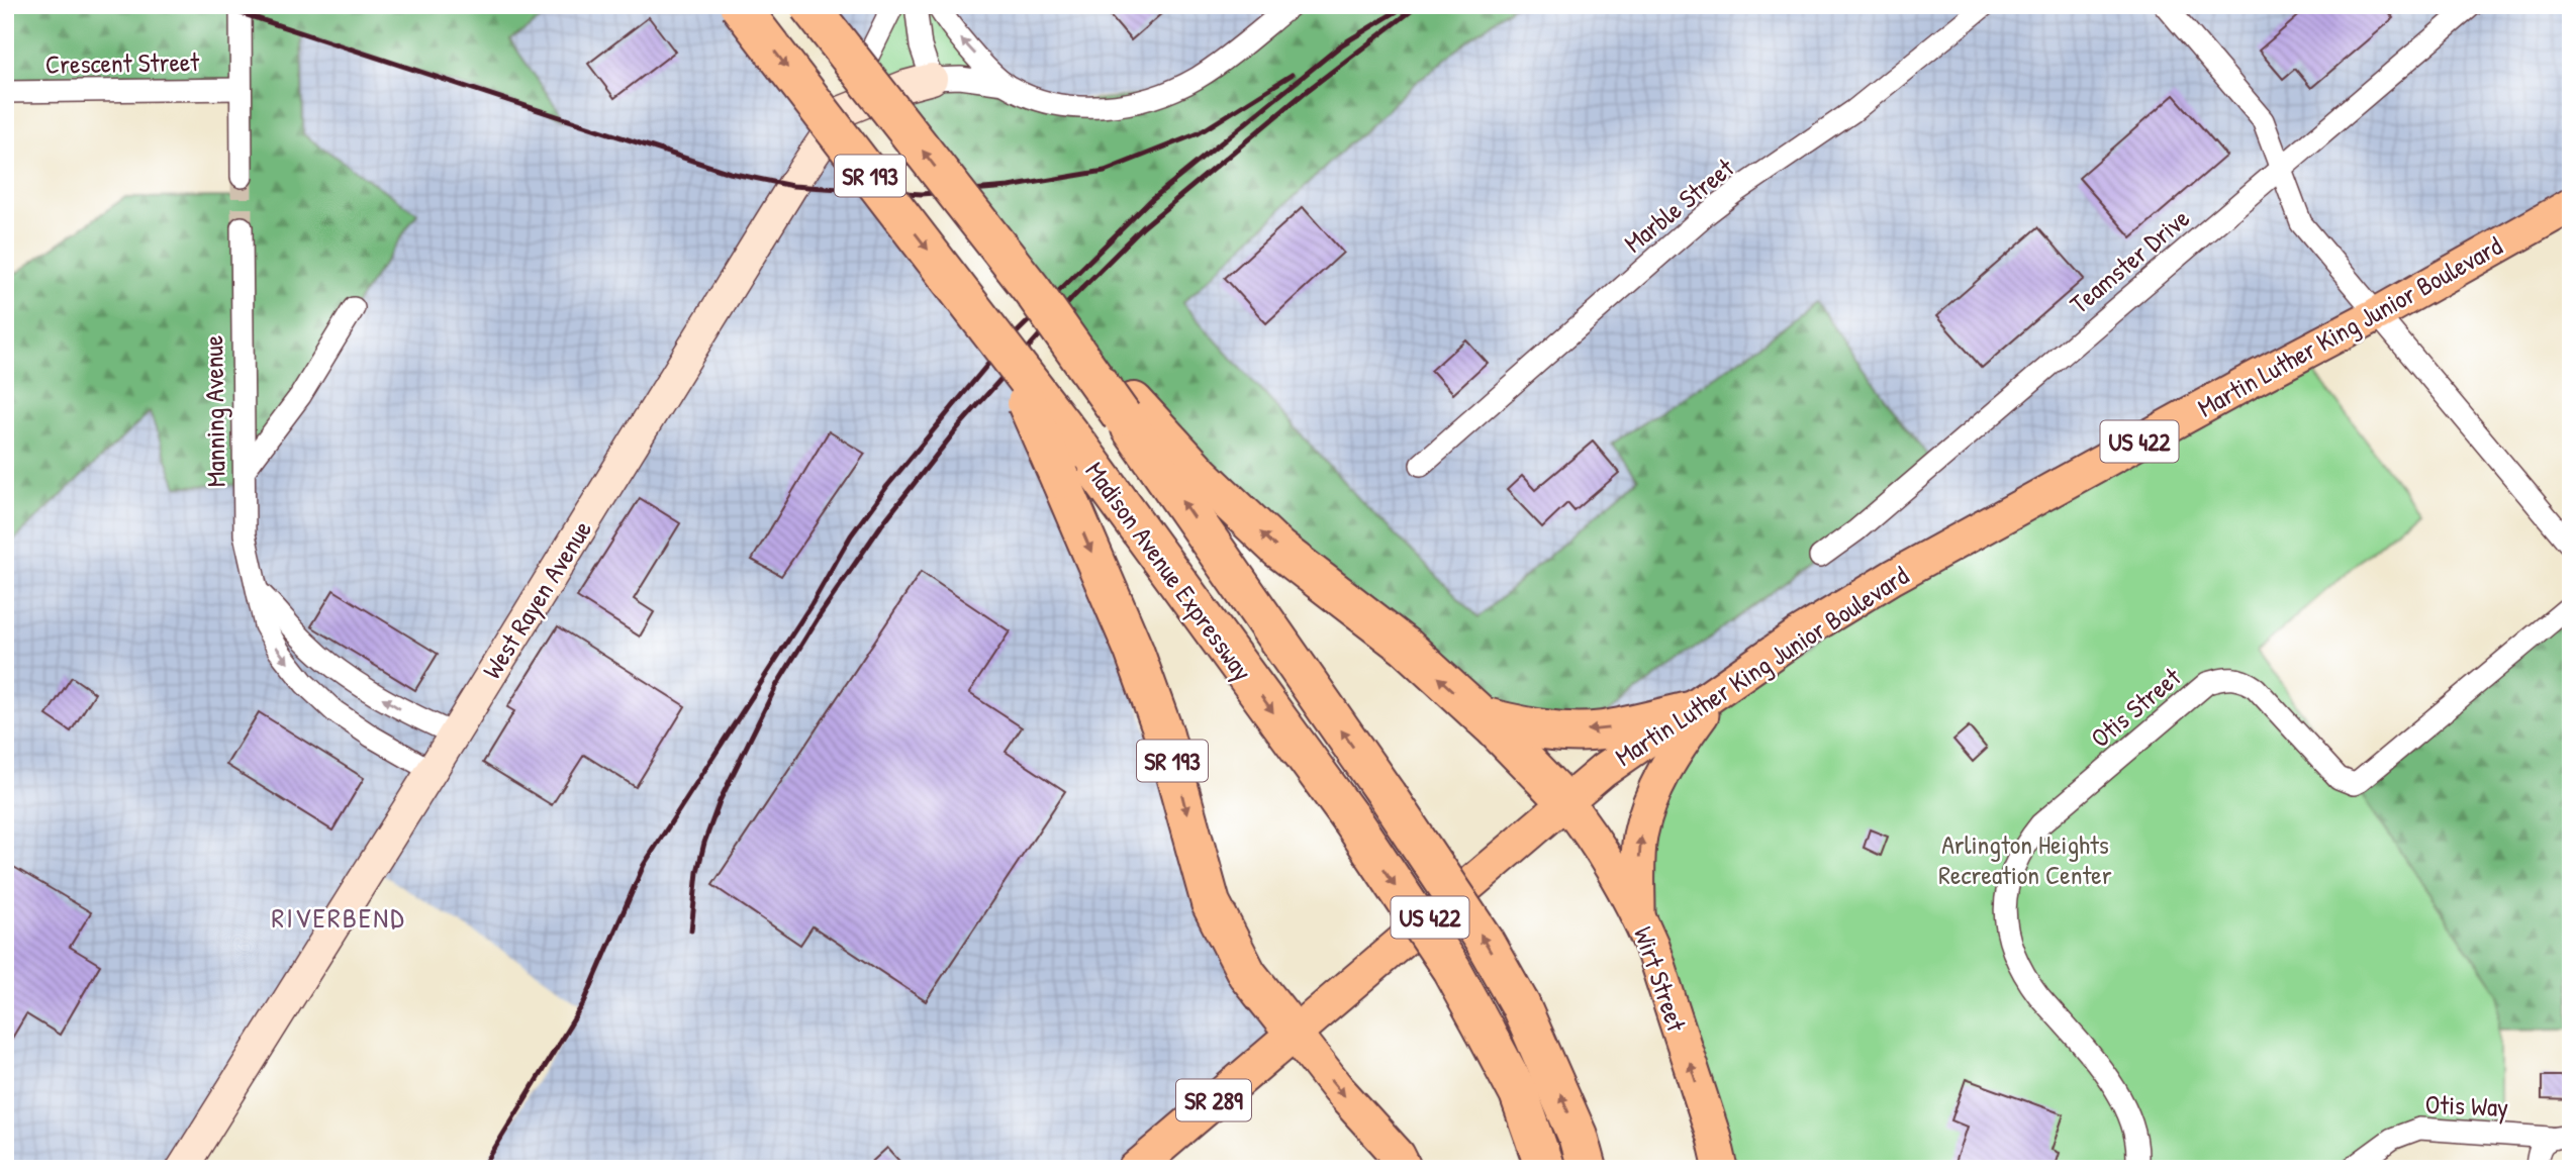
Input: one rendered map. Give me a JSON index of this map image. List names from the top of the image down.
{
  "streets": {
    "highway": ["SR 193", "Madison Avenue Expressway"],
    "main road": [
      "Martin Luther King Junior Boulevard",
      "US 422",
      "Wirt Street",
      "SR 289"
    ],
    "street": [
      "Crescent Street",
      "Marble Street",
      "Teamster Drive",
      "Manning Avenue",
      "West Rayen Avenue",
      "Otis Street",
      "Otis Way"
    ]
  },
  "crossings": [
    ["SR 193", "Martin Luther King Junior Boulevard"],
    ["SR 193", "Madison Avenue Expressway"],
    ["Martin Luther King Junior Boulevard", "US 422"],
    ["Martin Luther King Junior Boulevard", "Wirt Street"],
    ["Manning Avenue", "West Rayen Avenue"],
    ["US 422", "Wirt Street"]
  ],
  "one_way": ["Wirt Street"],
  "districts": ["RIVERBEND"],
  "parks": ["Arlington Heights Recreation Center"]
}
